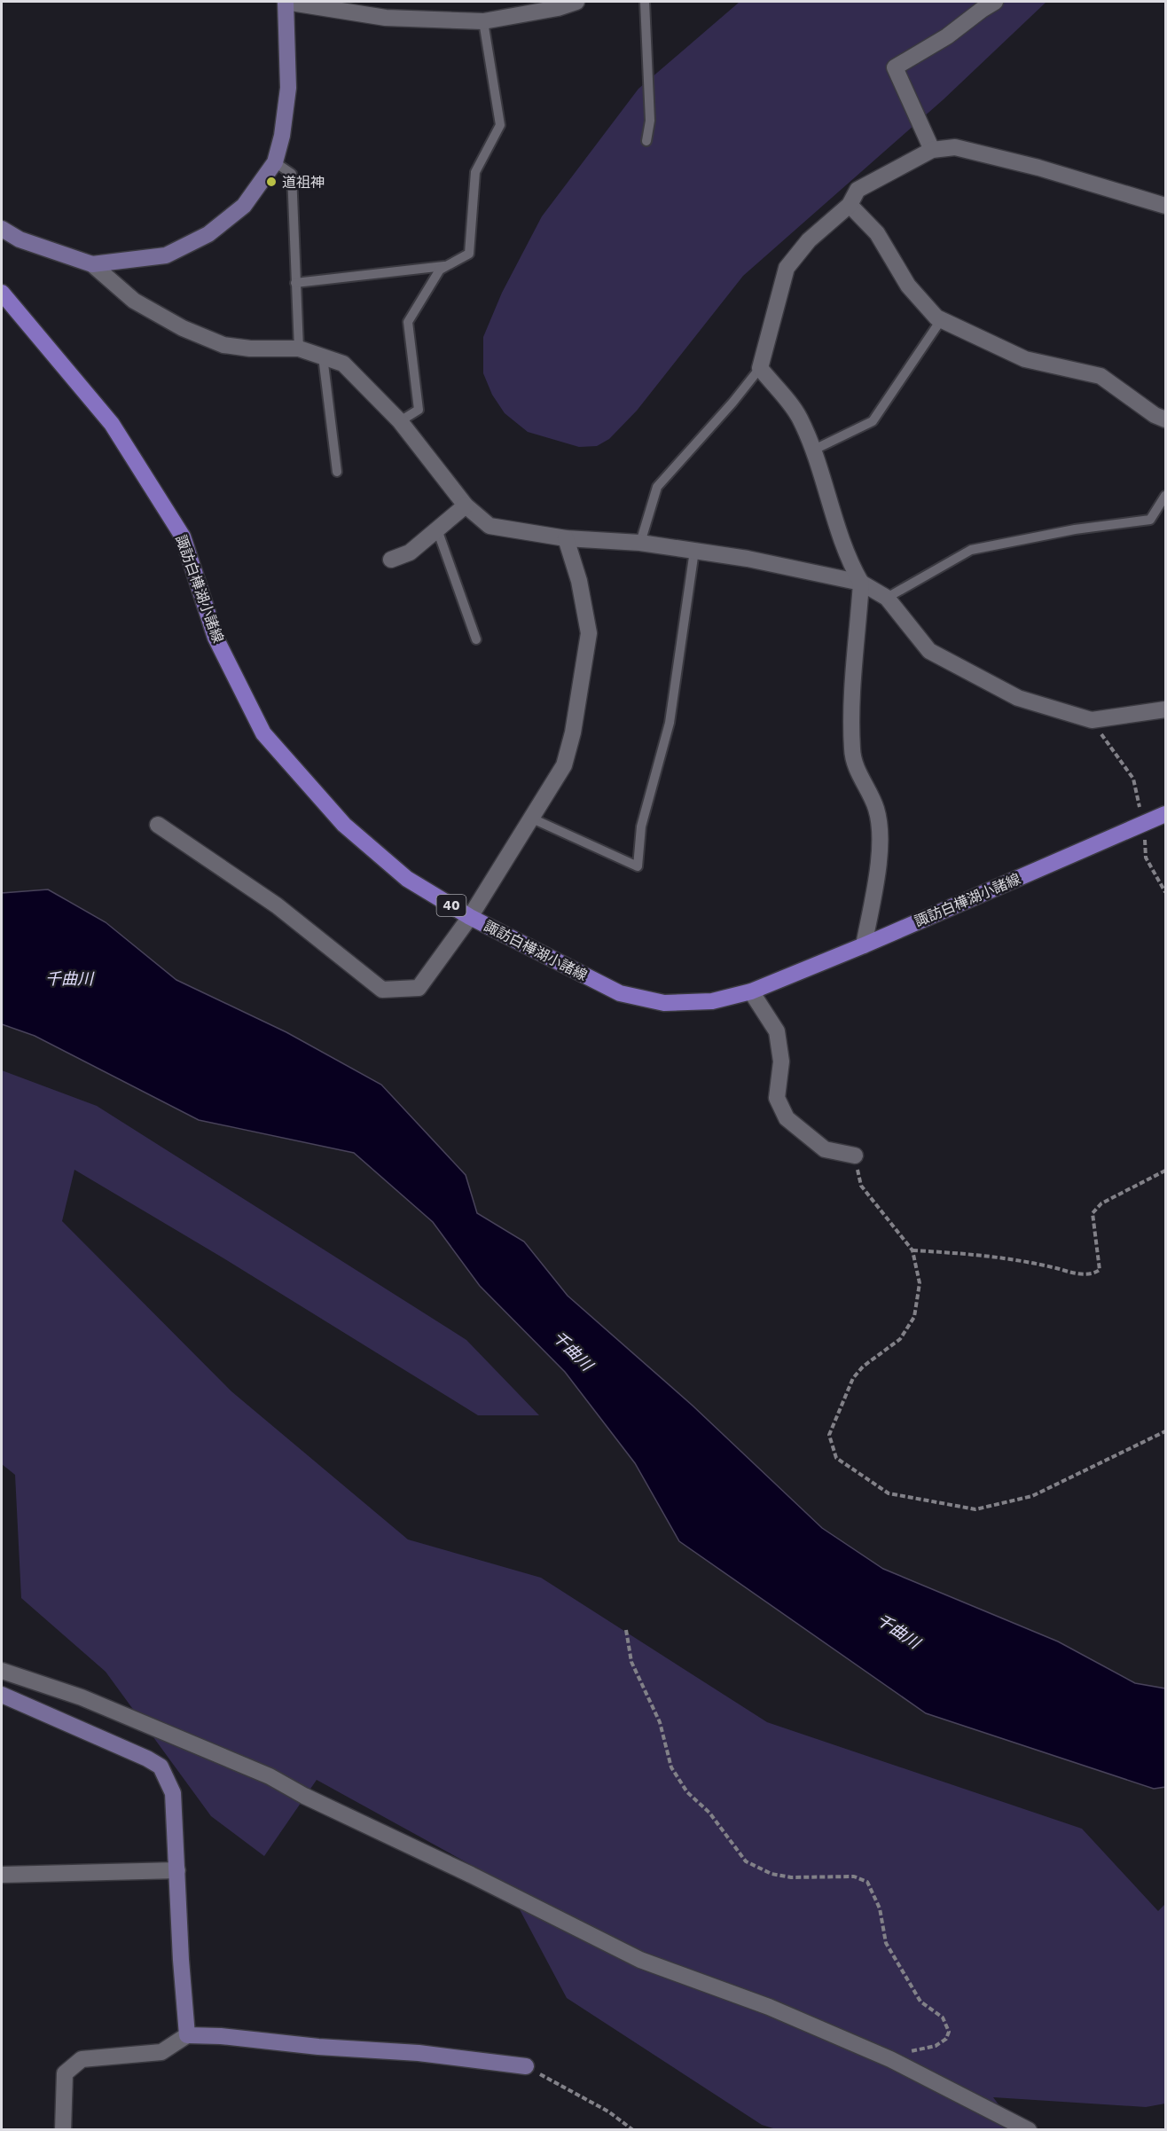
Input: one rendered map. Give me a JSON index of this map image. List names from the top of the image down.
{
  "streets": {
    "main road": ["諏訪白樺湖小諸線", "40"]
  },
  "water": ["千曲川"],
  "places": ["道祖神"]
}
